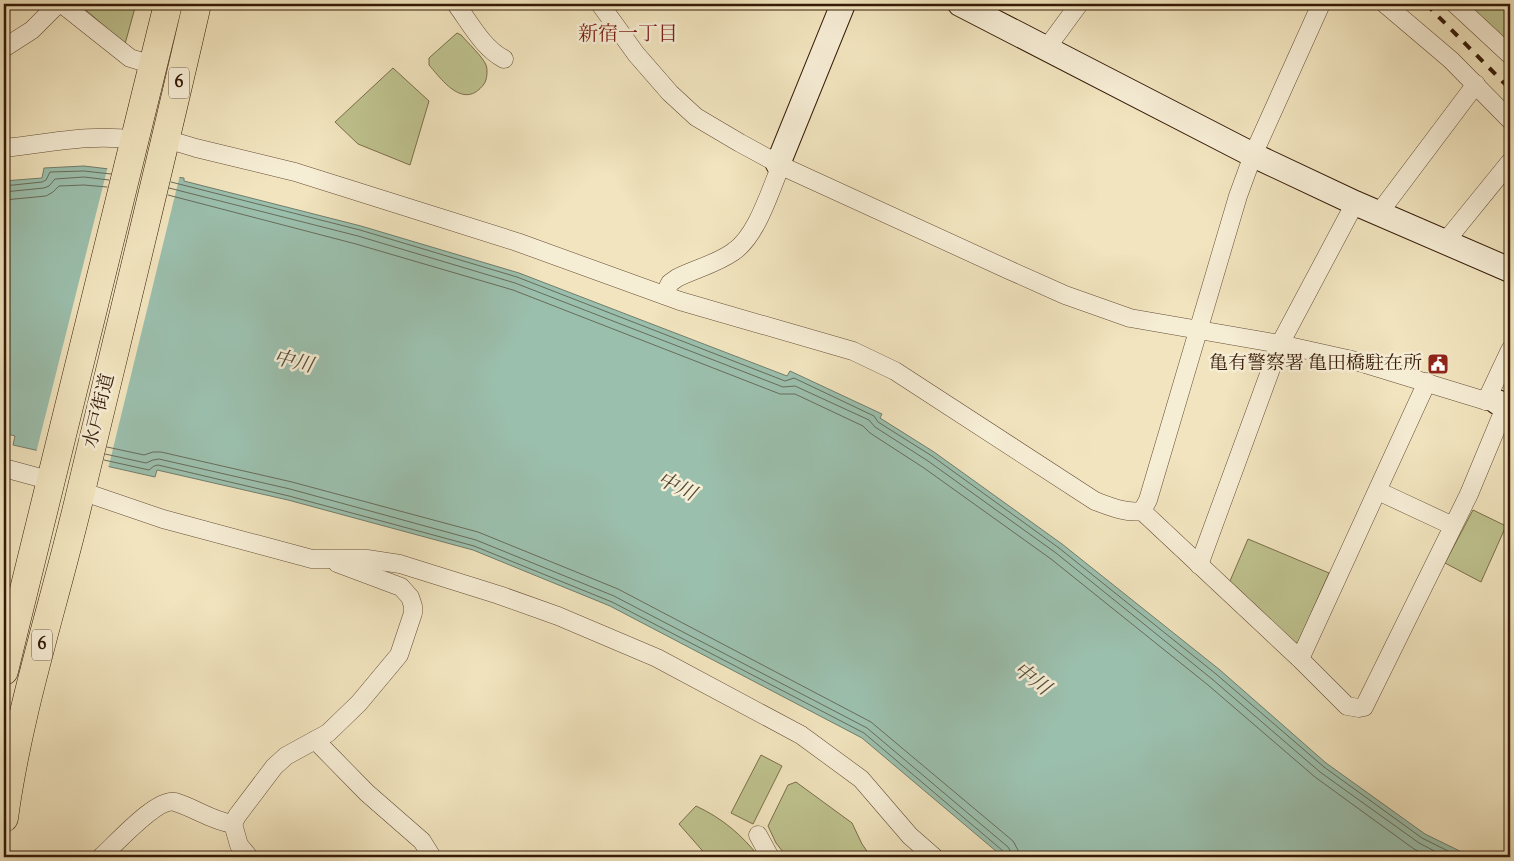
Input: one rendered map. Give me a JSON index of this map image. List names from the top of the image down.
{
  "streets": {
    "highway": ["6", "水戸街道"]
  },
  "districts": ["新宿一丁目"],
  "water": ["中川"],
  "places": {
    "public building": ["亀有警察署 亀田橋駐在所"]
  }
}
